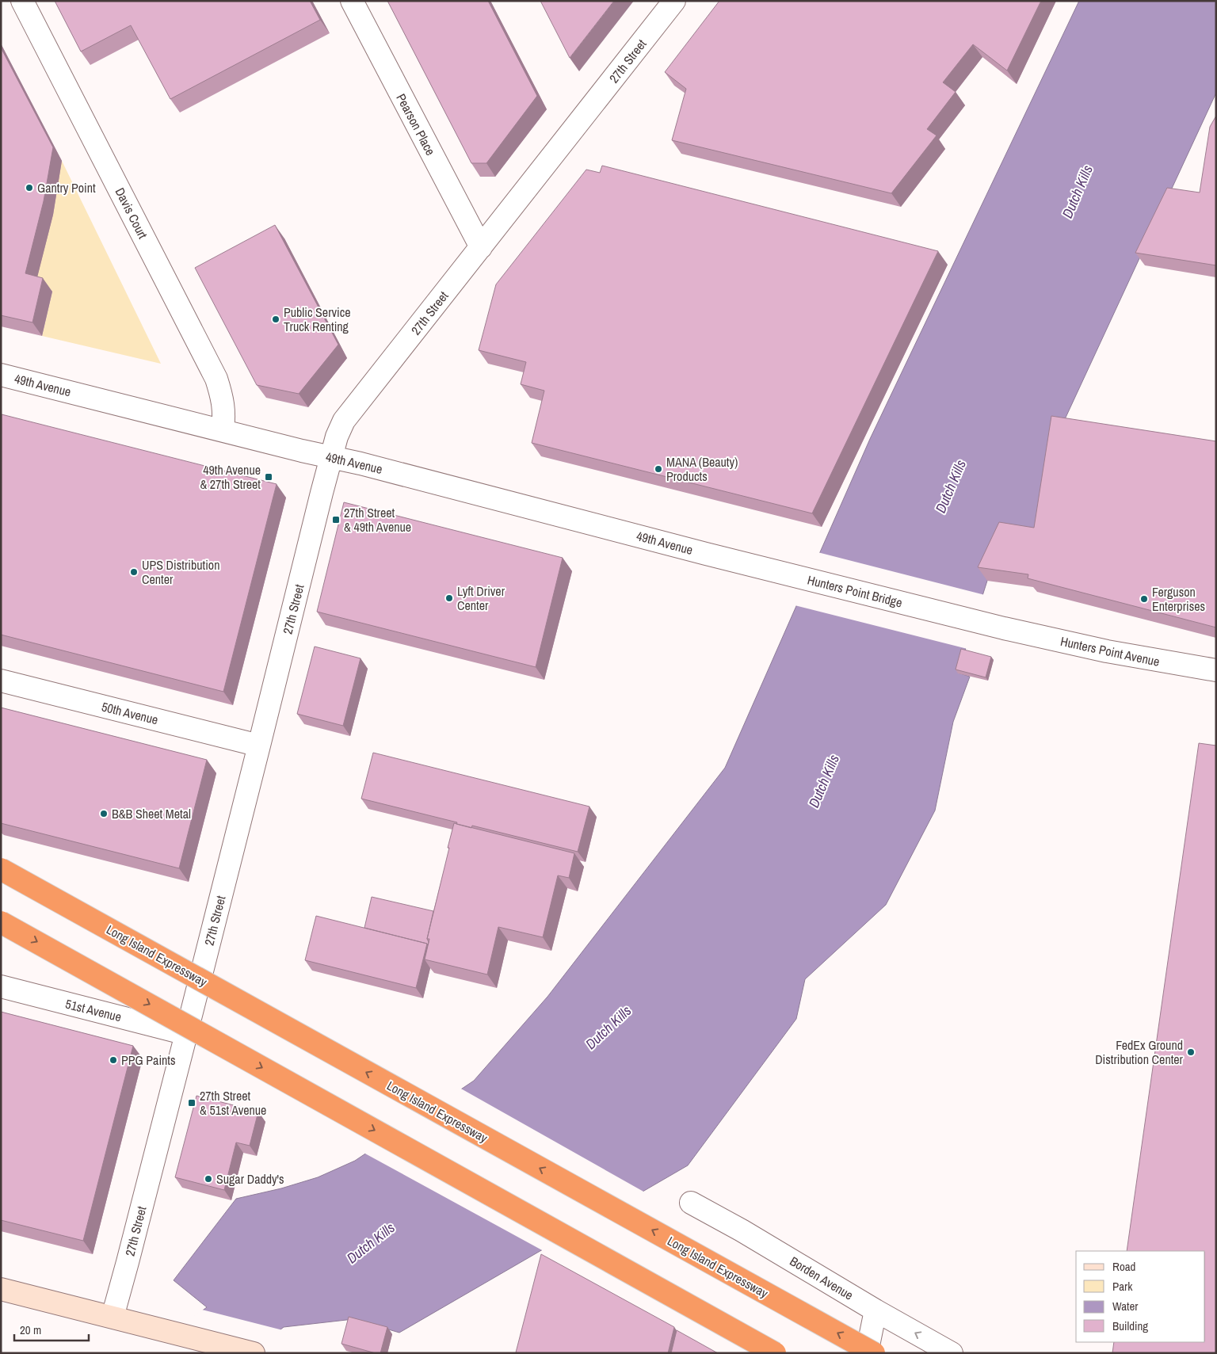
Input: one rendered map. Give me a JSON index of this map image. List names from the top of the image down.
{
  "streets": {
    "highway": ["Long Island Expressway"],
    "street": [
      "27th Street",
      "Pearson Place",
      "Davis Court",
      "49th Avenue",
      "Hunters Point Bridge",
      "Hunters Point Avenue",
      "50th Avenue",
      "51st Avenue",
      "Borden Avenue"
    ]
  },
  "crossings": [
    ["27th Street", "Pearson Place"],
    ["27th Street", "49th Avenue"],
    ["27th Street", "50th Avenue"],
    ["27th Street", "51st Avenue"],
    ["Davis Court", "49th Avenue"],
    ["49th Avenue", "Hunters Point Bridge"],
    ["Hunters Point Bridge", "Hunters Point Avenue"]
  ],
  "water": ["Dutch Kills"],
  "places": {
    "other": [
      "Gantry Point",
      "Public Service Truck Renting",
      "MANA (Beauty) Products",
      "UPS Distribution Center",
      "Lyft Driver Center",
      "Ferguson Enterprises",
      "B&B Sheet Metal",
      "FedEx Ground Distribution Center",
      "PPG Paints",
      "Sugar Daddy's"
    ],
    "transit": ["49th Avenue & 27th Street", "27th Street & 49th Avenue", "27th Street & 51st Avenue"]
  },
  "legend": [
    "Road",
    "Park",
    "Water",
    "Building"
  ],
  "scale_bar": "20 m"
}
